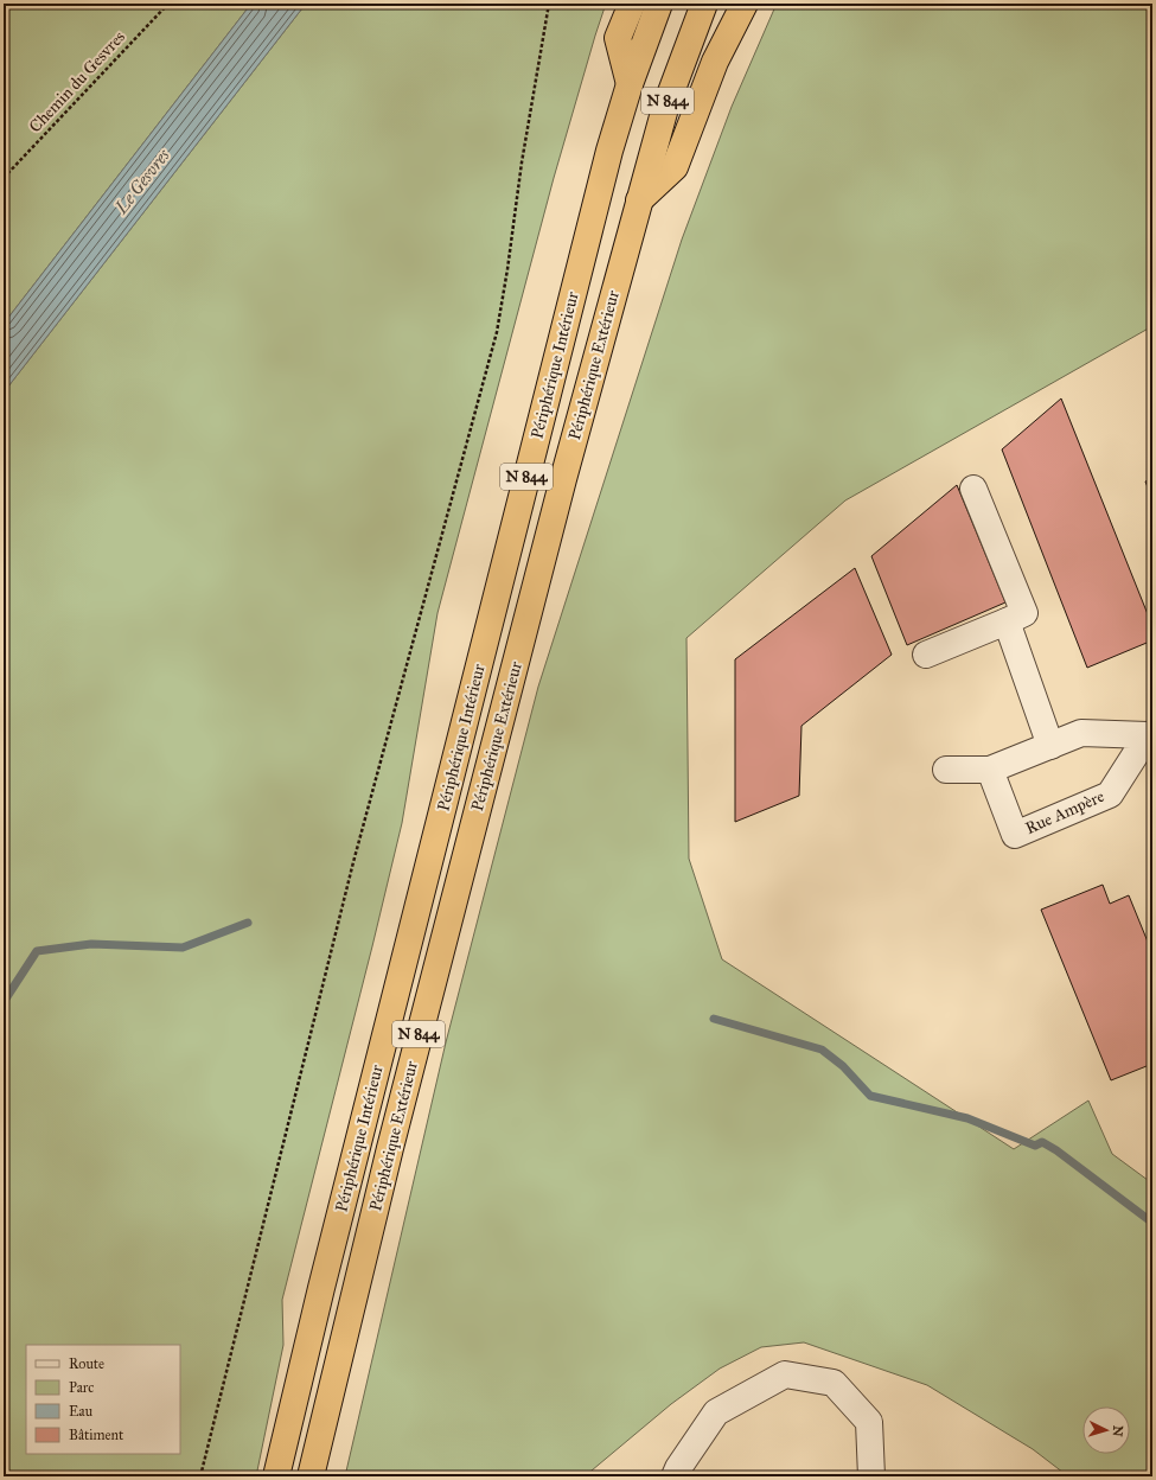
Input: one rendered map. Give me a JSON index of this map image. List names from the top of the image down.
{
  "streets": {
    "highway": ["N 844", "Périphérique Intérieur", "Périphérique Extérieur"],
    "street": ["Rue Ampère"],
    "path": ["Chemin du Gesvres"]
  },
  "water": ["Le Gesvres"],
  "legend": [
    "Route",
    "Parc",
    "Eau",
    "Bâtiment"
  ],
  "north": "right"
}
